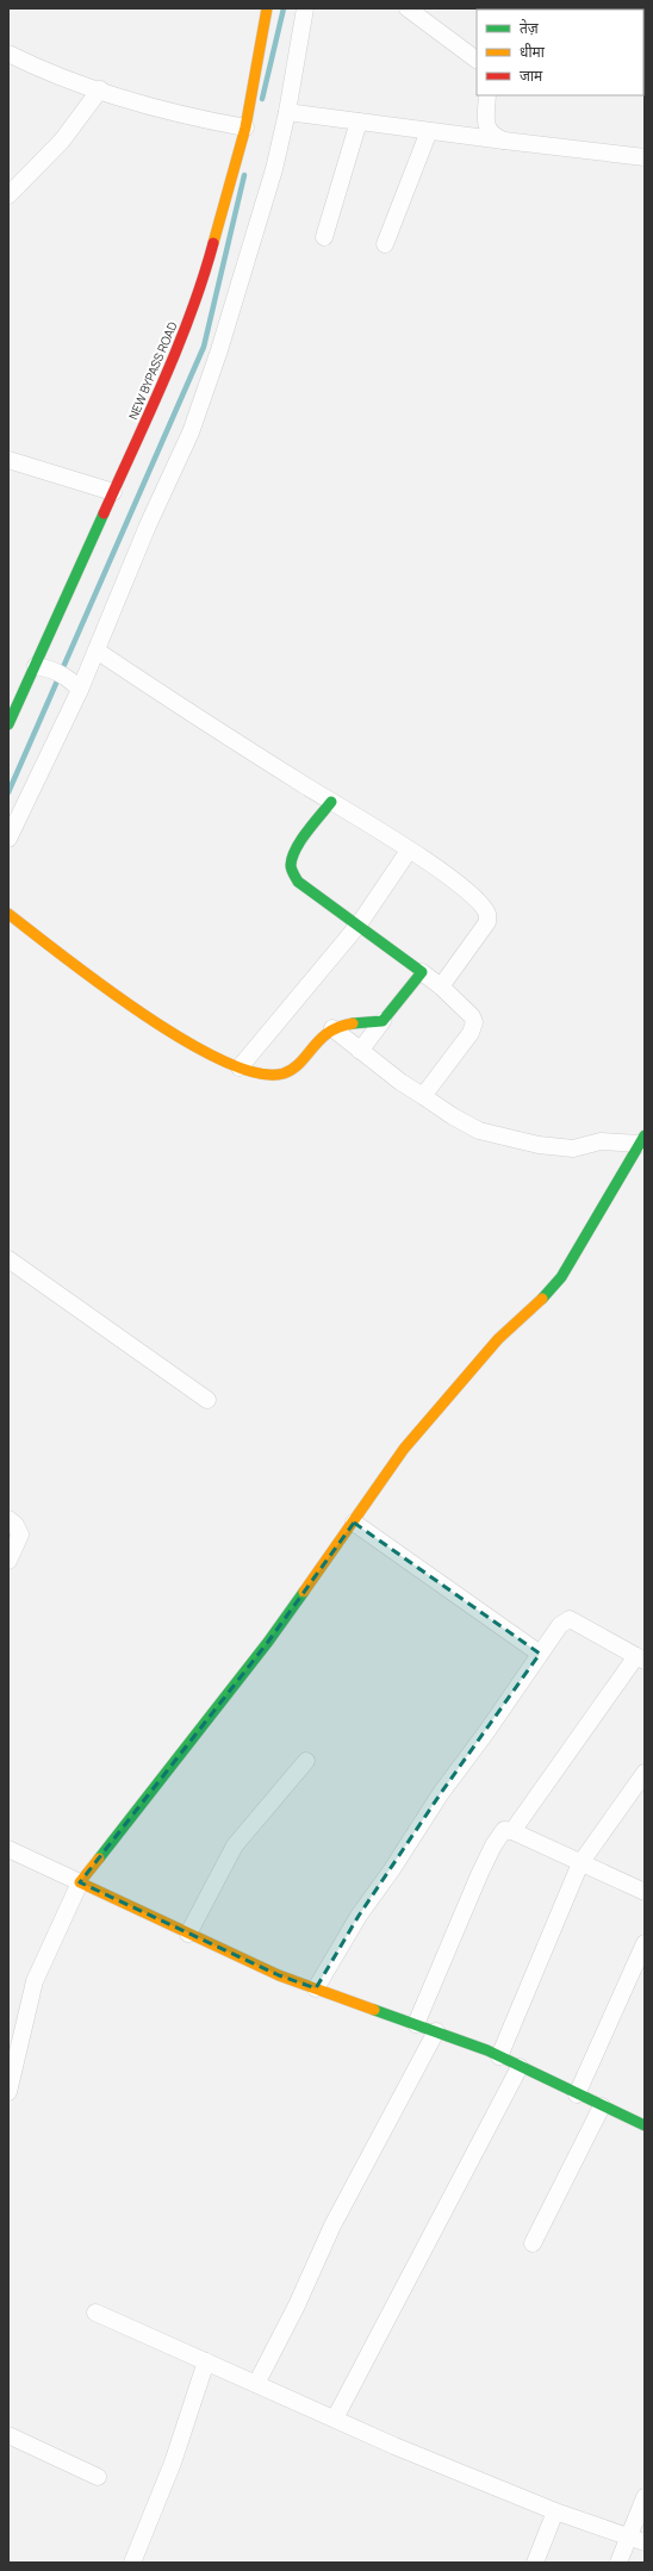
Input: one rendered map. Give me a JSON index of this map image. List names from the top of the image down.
{
  "streets": {
    "street": ["NEW BYPASS ROAD"]
  },
  "legend": ["तेज़", "धीमा", "जाम"]
}
